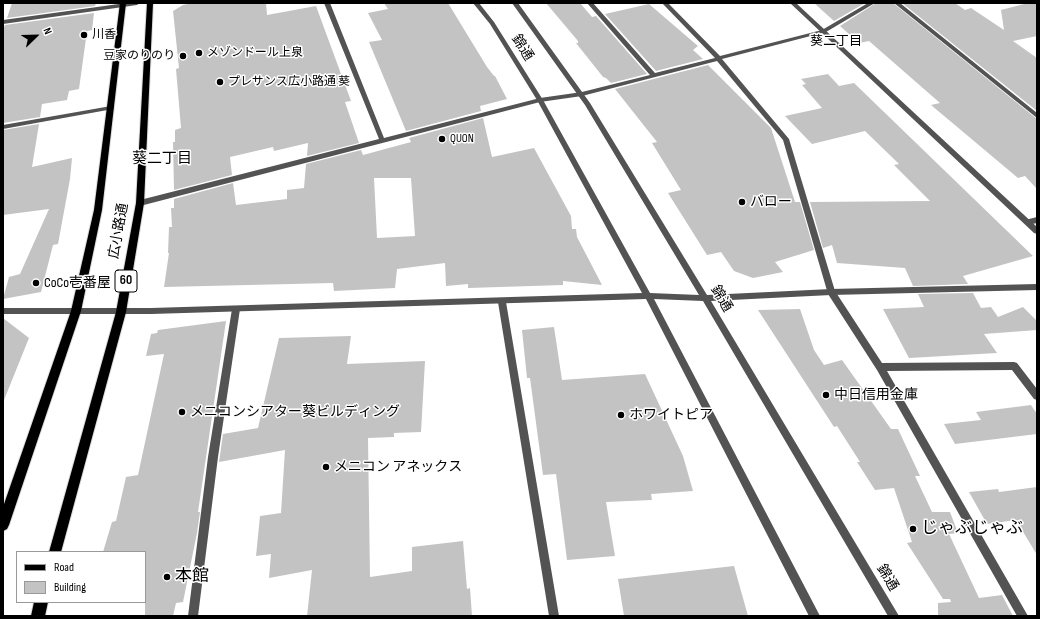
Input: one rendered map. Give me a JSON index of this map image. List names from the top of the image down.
{
  "streets": {
    "main road": ["広小路通", "60"],
    "street": ["錦通"]
  },
  "districts": ["葵二丁目", "葵二丁目"],
  "places": [
    "川香",
    "メゾンドール上泉",
    "豆家のりのり",
    "プレサンス広小路通 葵",
    "QUON",
    "バロー",
    "CoCo壱番屋",
    "中日信用金庫",
    "メニコンシアター葵ビルディング",
    "ホワイトピア",
    "メニコン アネックス",
    "じゃぶじゃぶ",
    "本館"
  ],
  "legend": ["Road", "Building"],
  "north": "top right"
}
